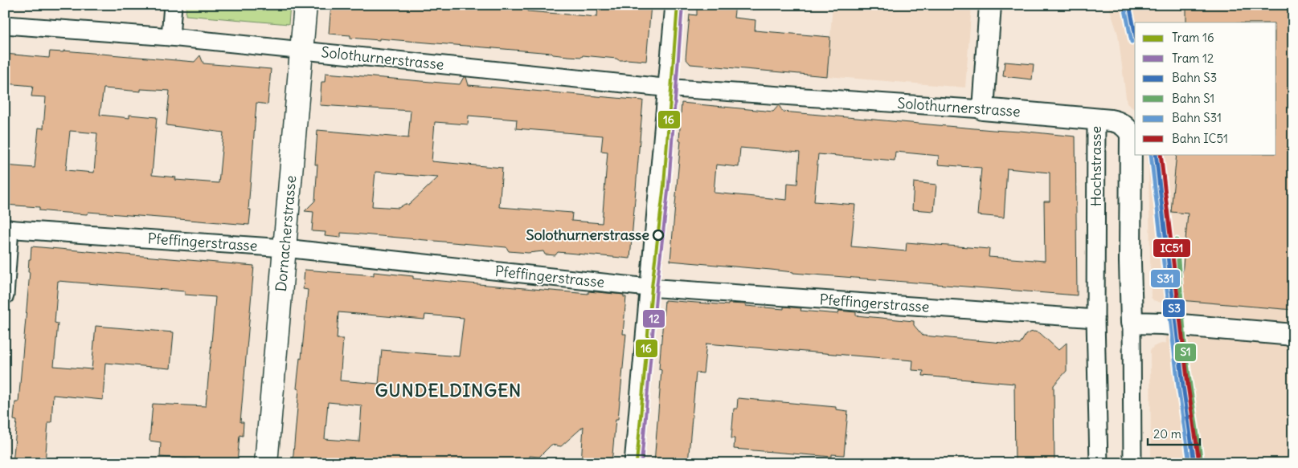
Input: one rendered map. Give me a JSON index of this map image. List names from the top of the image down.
{
  "streets": {
    "main road": ["Dornacherstrasse"],
    "street": ["Solothurnerstrasse", "Hochstrasse", "Pfeffingerstrasse"]
  },
  "crossings": [
    ["Solothurnerstrasse", "Hochstrasse"],
    ["Solothurnerstrasse", "Dornacherstrasse"],
    ["Hochstrasse", "Pfeffingerstrasse"],
    ["Dornacherstrasse", "Pfeffingerstrasse"]
  ],
  "districts": ["GUNDELDINGEN"],
  "places": ["Solothurnerstrasse"],
  "lines": [
    "tram line 16",
    "tram line 12",
    "rail line S3",
    "rail line S31",
    "rail line IC51",
    "rail line S1"
  ],
  "legend": [
    "Tram 16",
    "Tram 12",
    "Bahn S3",
    "Bahn S1",
    "Bahn S31",
    "Bahn IC51"
  ],
  "scale_bar": "20 m"
}
